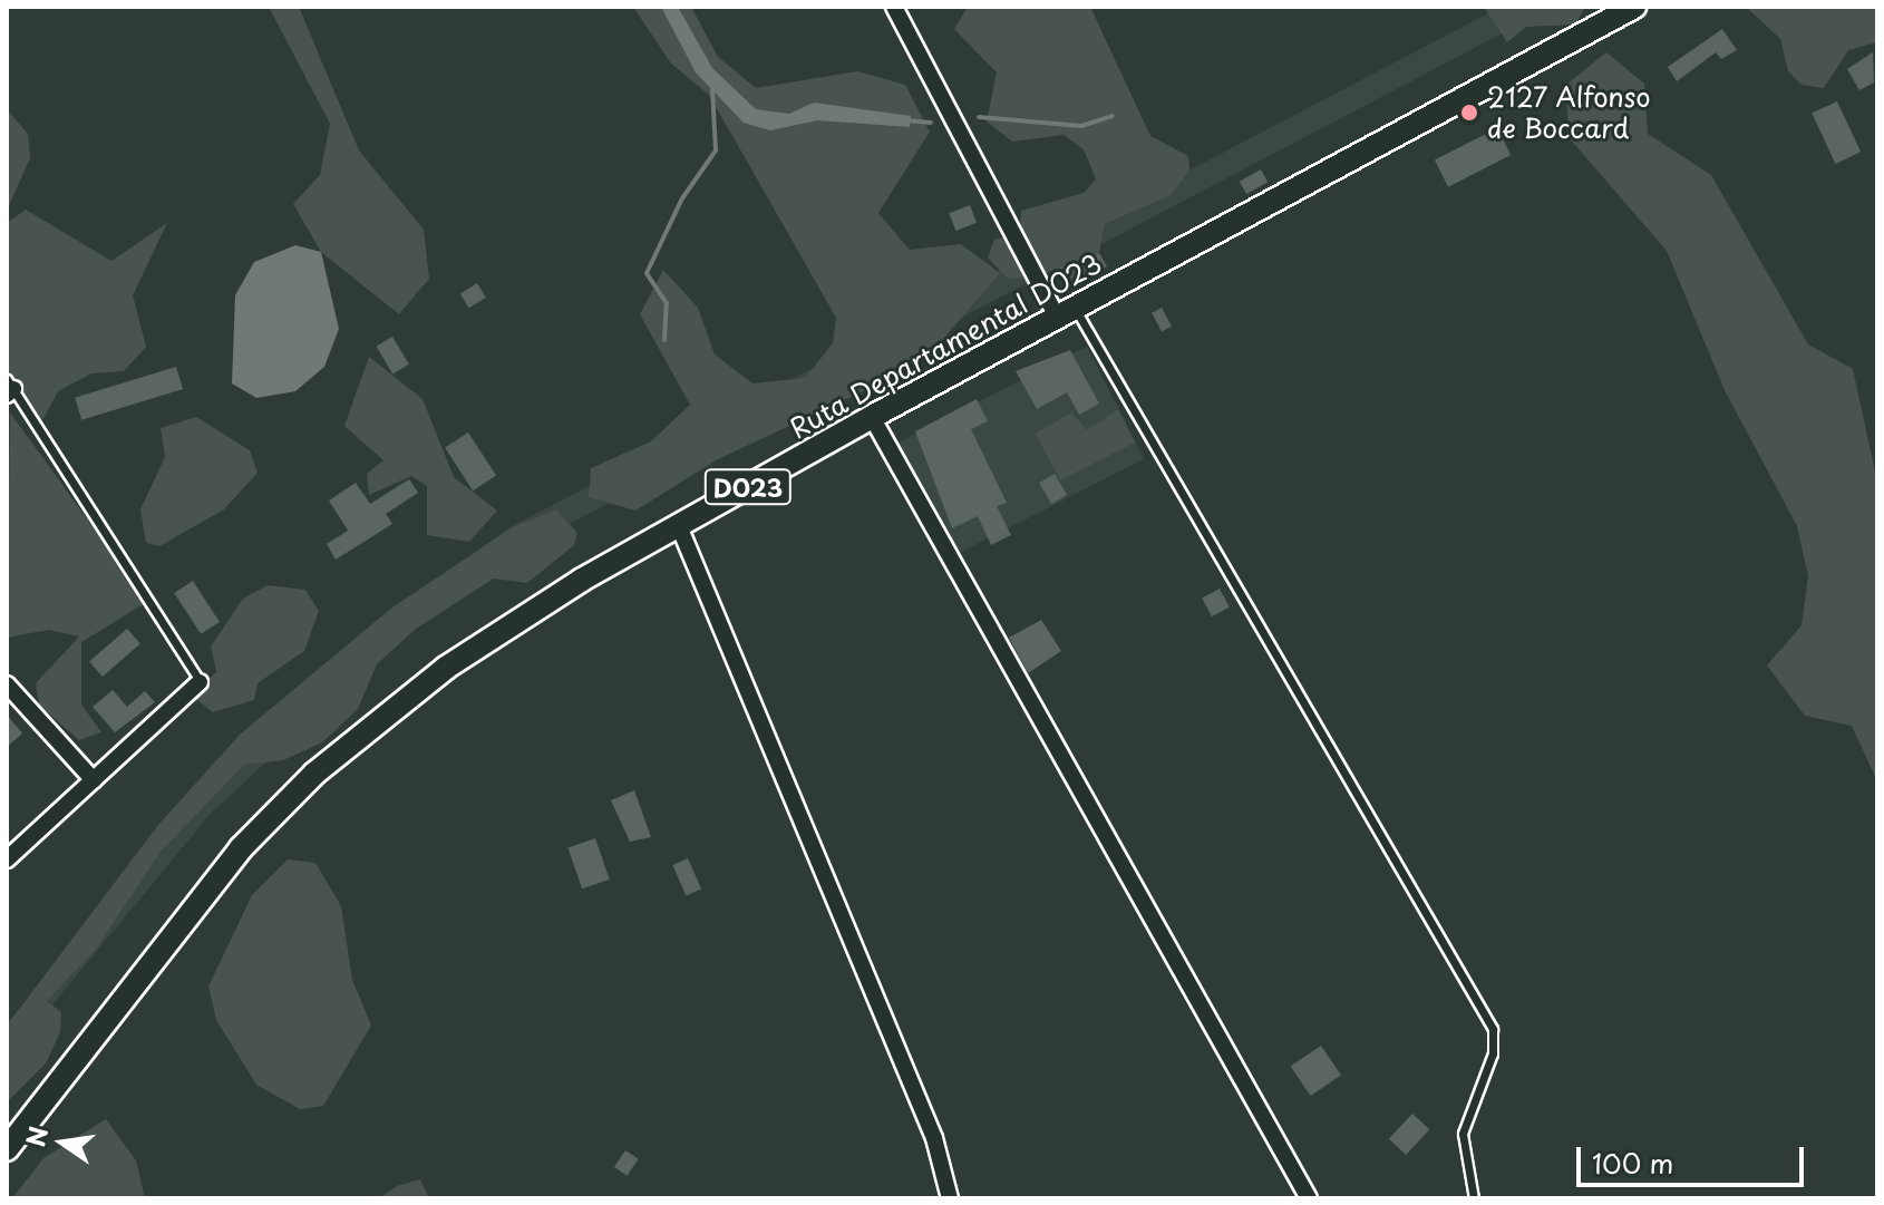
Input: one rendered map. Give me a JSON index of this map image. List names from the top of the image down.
{
  "streets": {
    "main road": ["Ruta Departamental D023", "D023"]
  },
  "places": ["2127 Alfonso de Boccard"],
  "scale_bar": "100 m",
  "north": "left"
}
